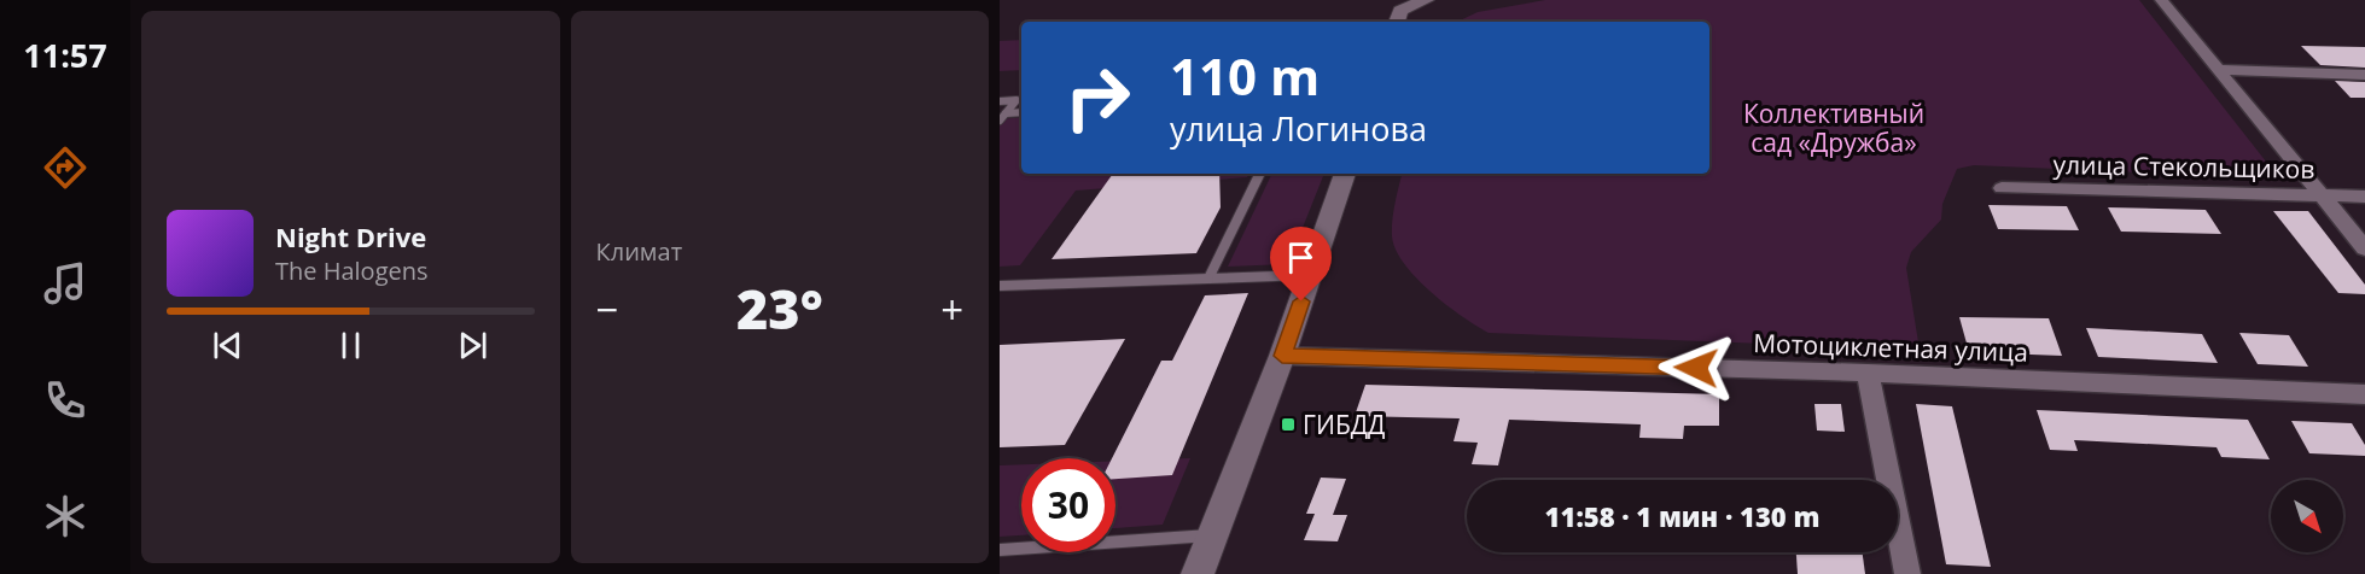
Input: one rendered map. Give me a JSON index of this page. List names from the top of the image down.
{
  "streets": {
    "street": ["улица Стекольщиков", "Мотоциклетная улица"]
  },
  "parks": ["Коллективный сад «Дружба»"],
  "places": {
    "transit": ["ГИБДД"]
  },
  "north": "bottom right",
  "page": {
    "tabs": "11:57",
    "tile": "Климат",
    "turn": ["110 m", "улица Логинова"],
    "song": ["Night Drive", "The Halogens"],
    "heat": ["−", "23°", "+"],
    "limit": "30",
    "trip": "11:58 · 1 мин · 130 m"
  }
}
